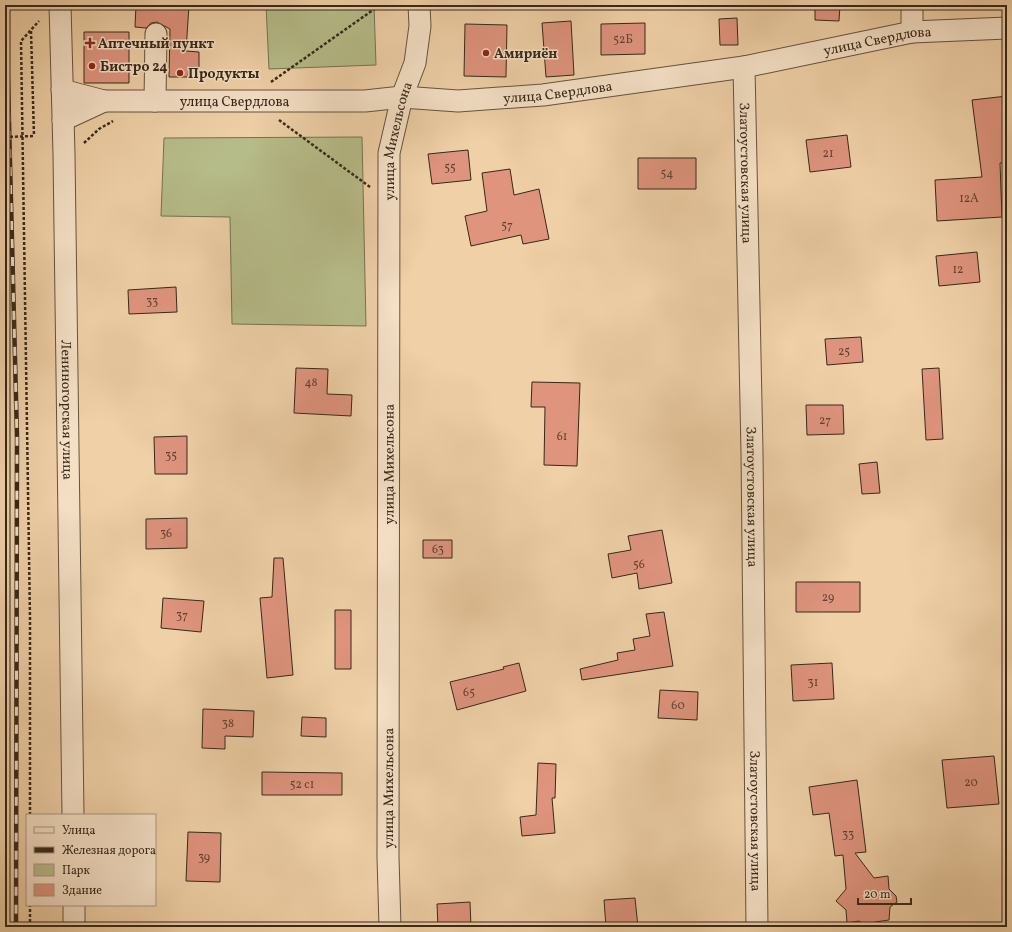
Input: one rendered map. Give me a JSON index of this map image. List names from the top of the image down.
{
  "streets": {
    "street": [
      "улица Свердлова",
      "улица Михельсона",
      "Златоустовская улица",
      "Лениногорская улица"
    ]
  },
  "crossings": [
    ["улица Свердлова", "улица Михельсона"],
    ["улица Свердлова", "Златоустовская улица"],
    ["улица Свердлова", "Лениногорская улица"]
  ],
  "places": {
    "health": ["Аптечный пункт"],
    "other": ["Амириён", "Бистро 24", "Продукты"]
  },
  "house_numbers": [
    "52Б",
    "21",
    "55",
    "54",
    "12А",
    "57",
    "12",
    "33",
    "25",
    "48",
    "27",
    "61",
    "35",
    "36",
    "63",
    "56",
    "29",
    "37",
    "31",
    "65",
    "60",
    "38",
    "20",
    "52 с1",
    "33",
    "39"
  ],
  "legend": [
    "Улица",
    "Железная дорога",
    "Парк",
    "Здание"
  ],
  "scale_bar": "20 m"
}
